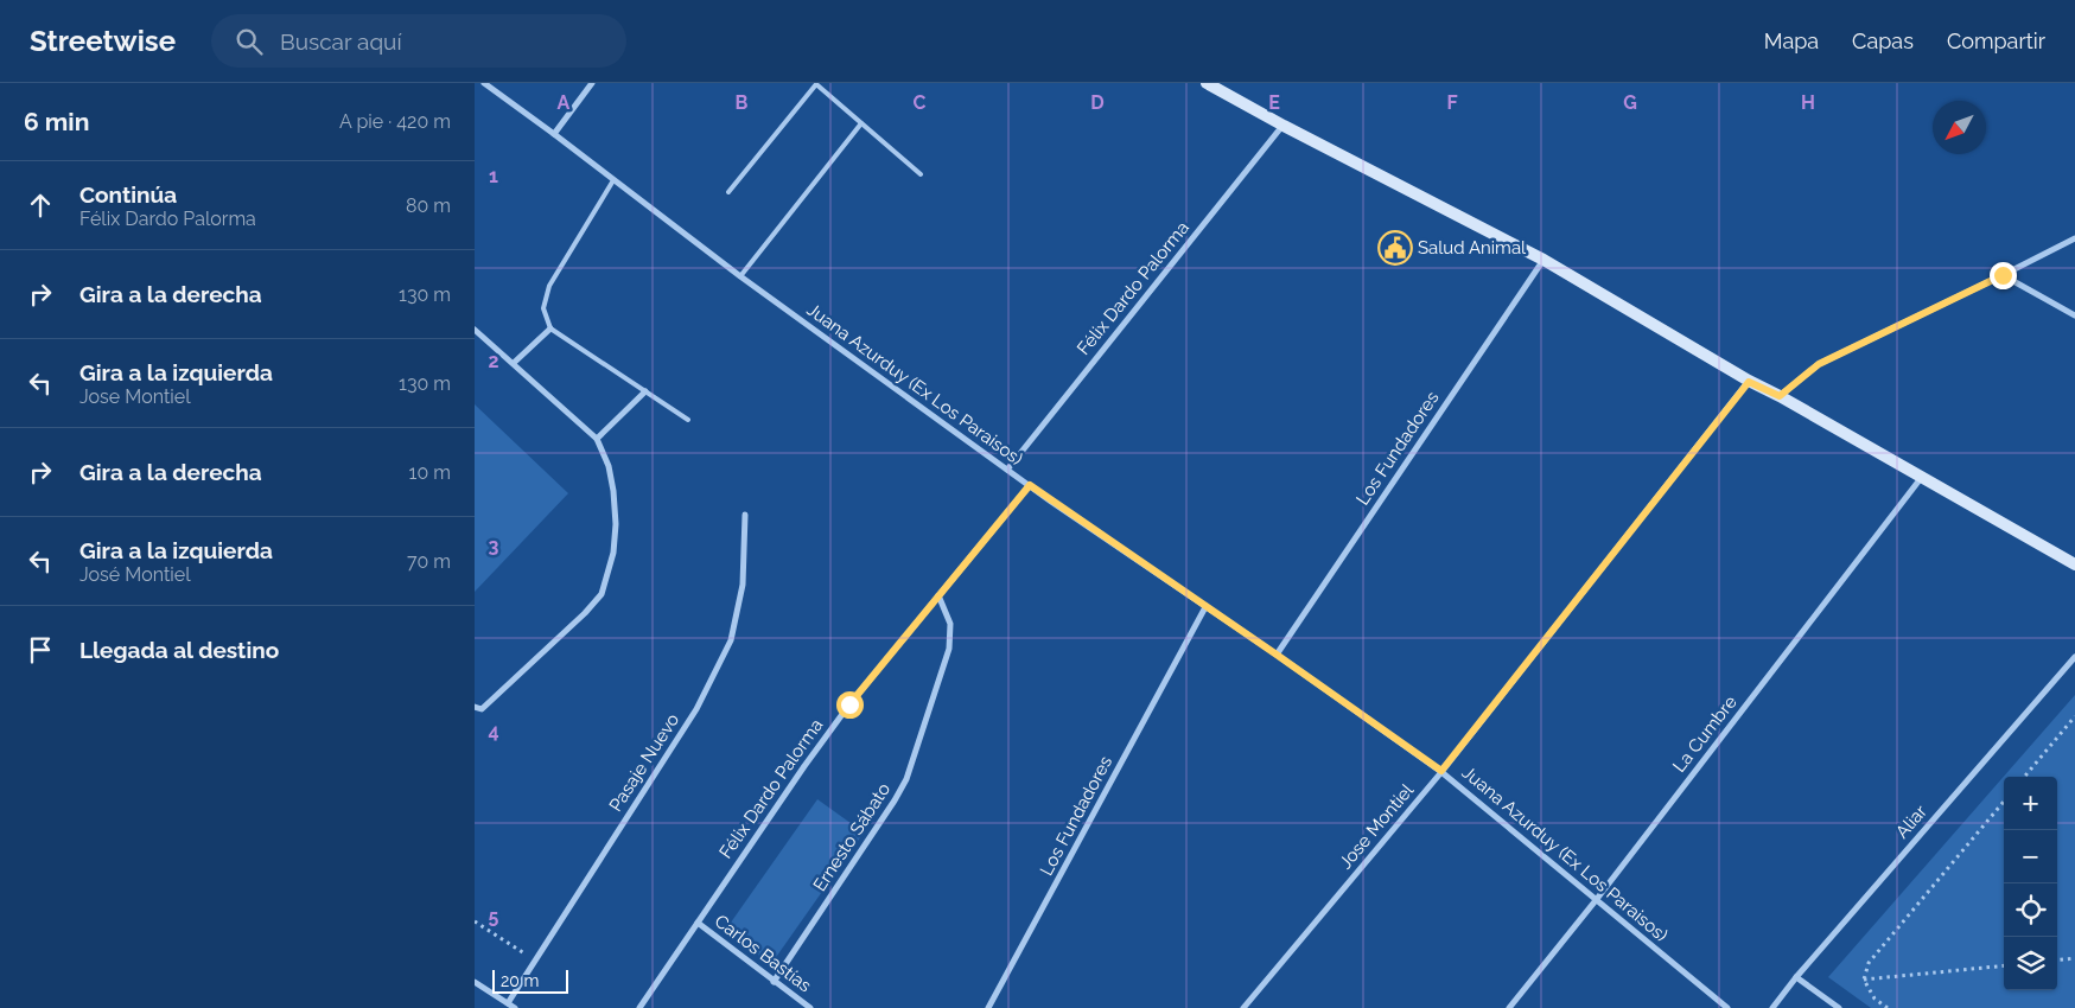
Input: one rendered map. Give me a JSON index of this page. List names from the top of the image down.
{
  "streets": {
    "street": [
      "Félix Dardo Palorma",
      "Juana Azurduy (Ex Los Paraisos)",
      "Los Fundadores",
      "La Cumbre",
      "Pasaje Nuevo",
      "Aliar",
      "Jose Montiel",
      "Ernesto Sábato",
      "Carlos Bastías"
    ]
  },
  "crossings": [
    ["Félix Dardo Palorma", "Juana Azurduy (Ex Los Paraisos)"],
    ["Félix Dardo Palorma", "Ernesto Sábato"],
    ["Félix Dardo Palorma", "Carlos Bastías"],
    ["Juana Azurduy (Ex Los Paraisos)", "Los Fundadores"],
    ["Juana Azurduy (Ex Los Paraisos)", "La Cumbre"],
    ["Juana Azurduy (Ex Los Paraisos)", "Jose Montiel"],
    ["Ernesto Sábato", "Carlos Bastías"]
  ],
  "places": {
    "public building": ["Salud Animal"]
  },
  "scale_bar": "20 m",
  "north": "bottom left",
  "page": {
    "header": "Streetwise",
    "search": "Buscar aquí",
    "nav": ["Mapa", "Capas", "Compartir"],
    "heading": ["6 min", "A pie · 420 m"],
    "list": [
      ["Continúa", "Félix Dardo Palorma", "80 m"],
      ["Gira a la derecha", "130 m"],
      ["Gira a la izquierda", "Jose Montiel", "130 m"],
      ["Gira a la derecha", "10 m"],
      ["Gira a la izquierda", "José Montiel", "70 m"],
      "Llegada al destino"
    ],
    "map_buttons": ["+", "−"],
    "scale": "20 m"
  },
  "grid": {
    "columns": [
      "A",
      "B",
      "C",
      "D",
      "E",
      "F",
      "G",
      "H"
    ],
    "rows": [
      "1",
      "2",
      "3",
      "4",
      "5"
    ]
  }
}
